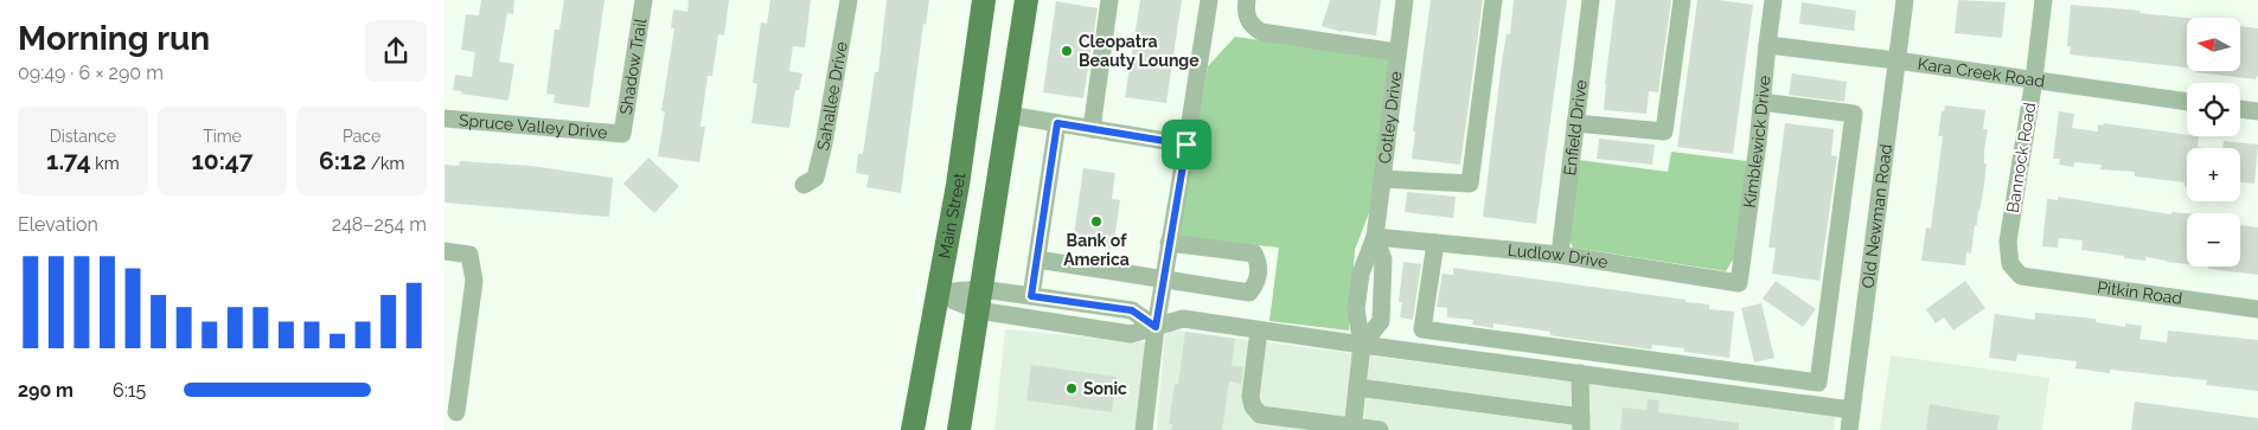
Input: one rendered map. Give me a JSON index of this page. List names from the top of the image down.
{
  "streets": {
    "main road": ["Main Street"],
    "street": [
      "Shadow Trail",
      "Kara Creek Road",
      "Sahallee Drive",
      "Cotley Drive",
      "Spruce Valley Drive",
      "Enfield Drive",
      "Kimblewick Drive",
      "Bannock Road",
      "Old Newman Road",
      "Ludlow Drive",
      "Pitkin Road"
    ]
  },
  "crossings": [
    ["Shadow Trail", "Spruce Valley Drive"],
    ["Kara Creek Road", "Kimblewick Drive"],
    ["Kara Creek Road", "Bannock Road"],
    ["Kara Creek Road", "Old Newman Road"],
    ["Cotley Drive", "Ludlow Drive"],
    ["Enfield Drive", "Ludlow Drive"],
    ["Kimblewick Drive", "Ludlow Drive"],
    ["Bannock Road", "Pitkin Road"]
  ],
  "places": ["Cleopatra Beauty Lounge", "Bank of America", "Sonic"],
  "north": "left",
  "page": {
    "heading": ["Morning run", "09:49 · 6 × 290 m"],
    "map_buttons": ["+", "−"],
    "stats": [
      ["Distance", "1.74 km"],
      ["Time", "10:47"],
      ["Pace", "6:12 /km"]
    ],
    "chart": ["Elevation", "248–254 m"],
    "list": [
      {
        "name": "290 m",
        "note": "6:15"
      }
    ]
  }
}
